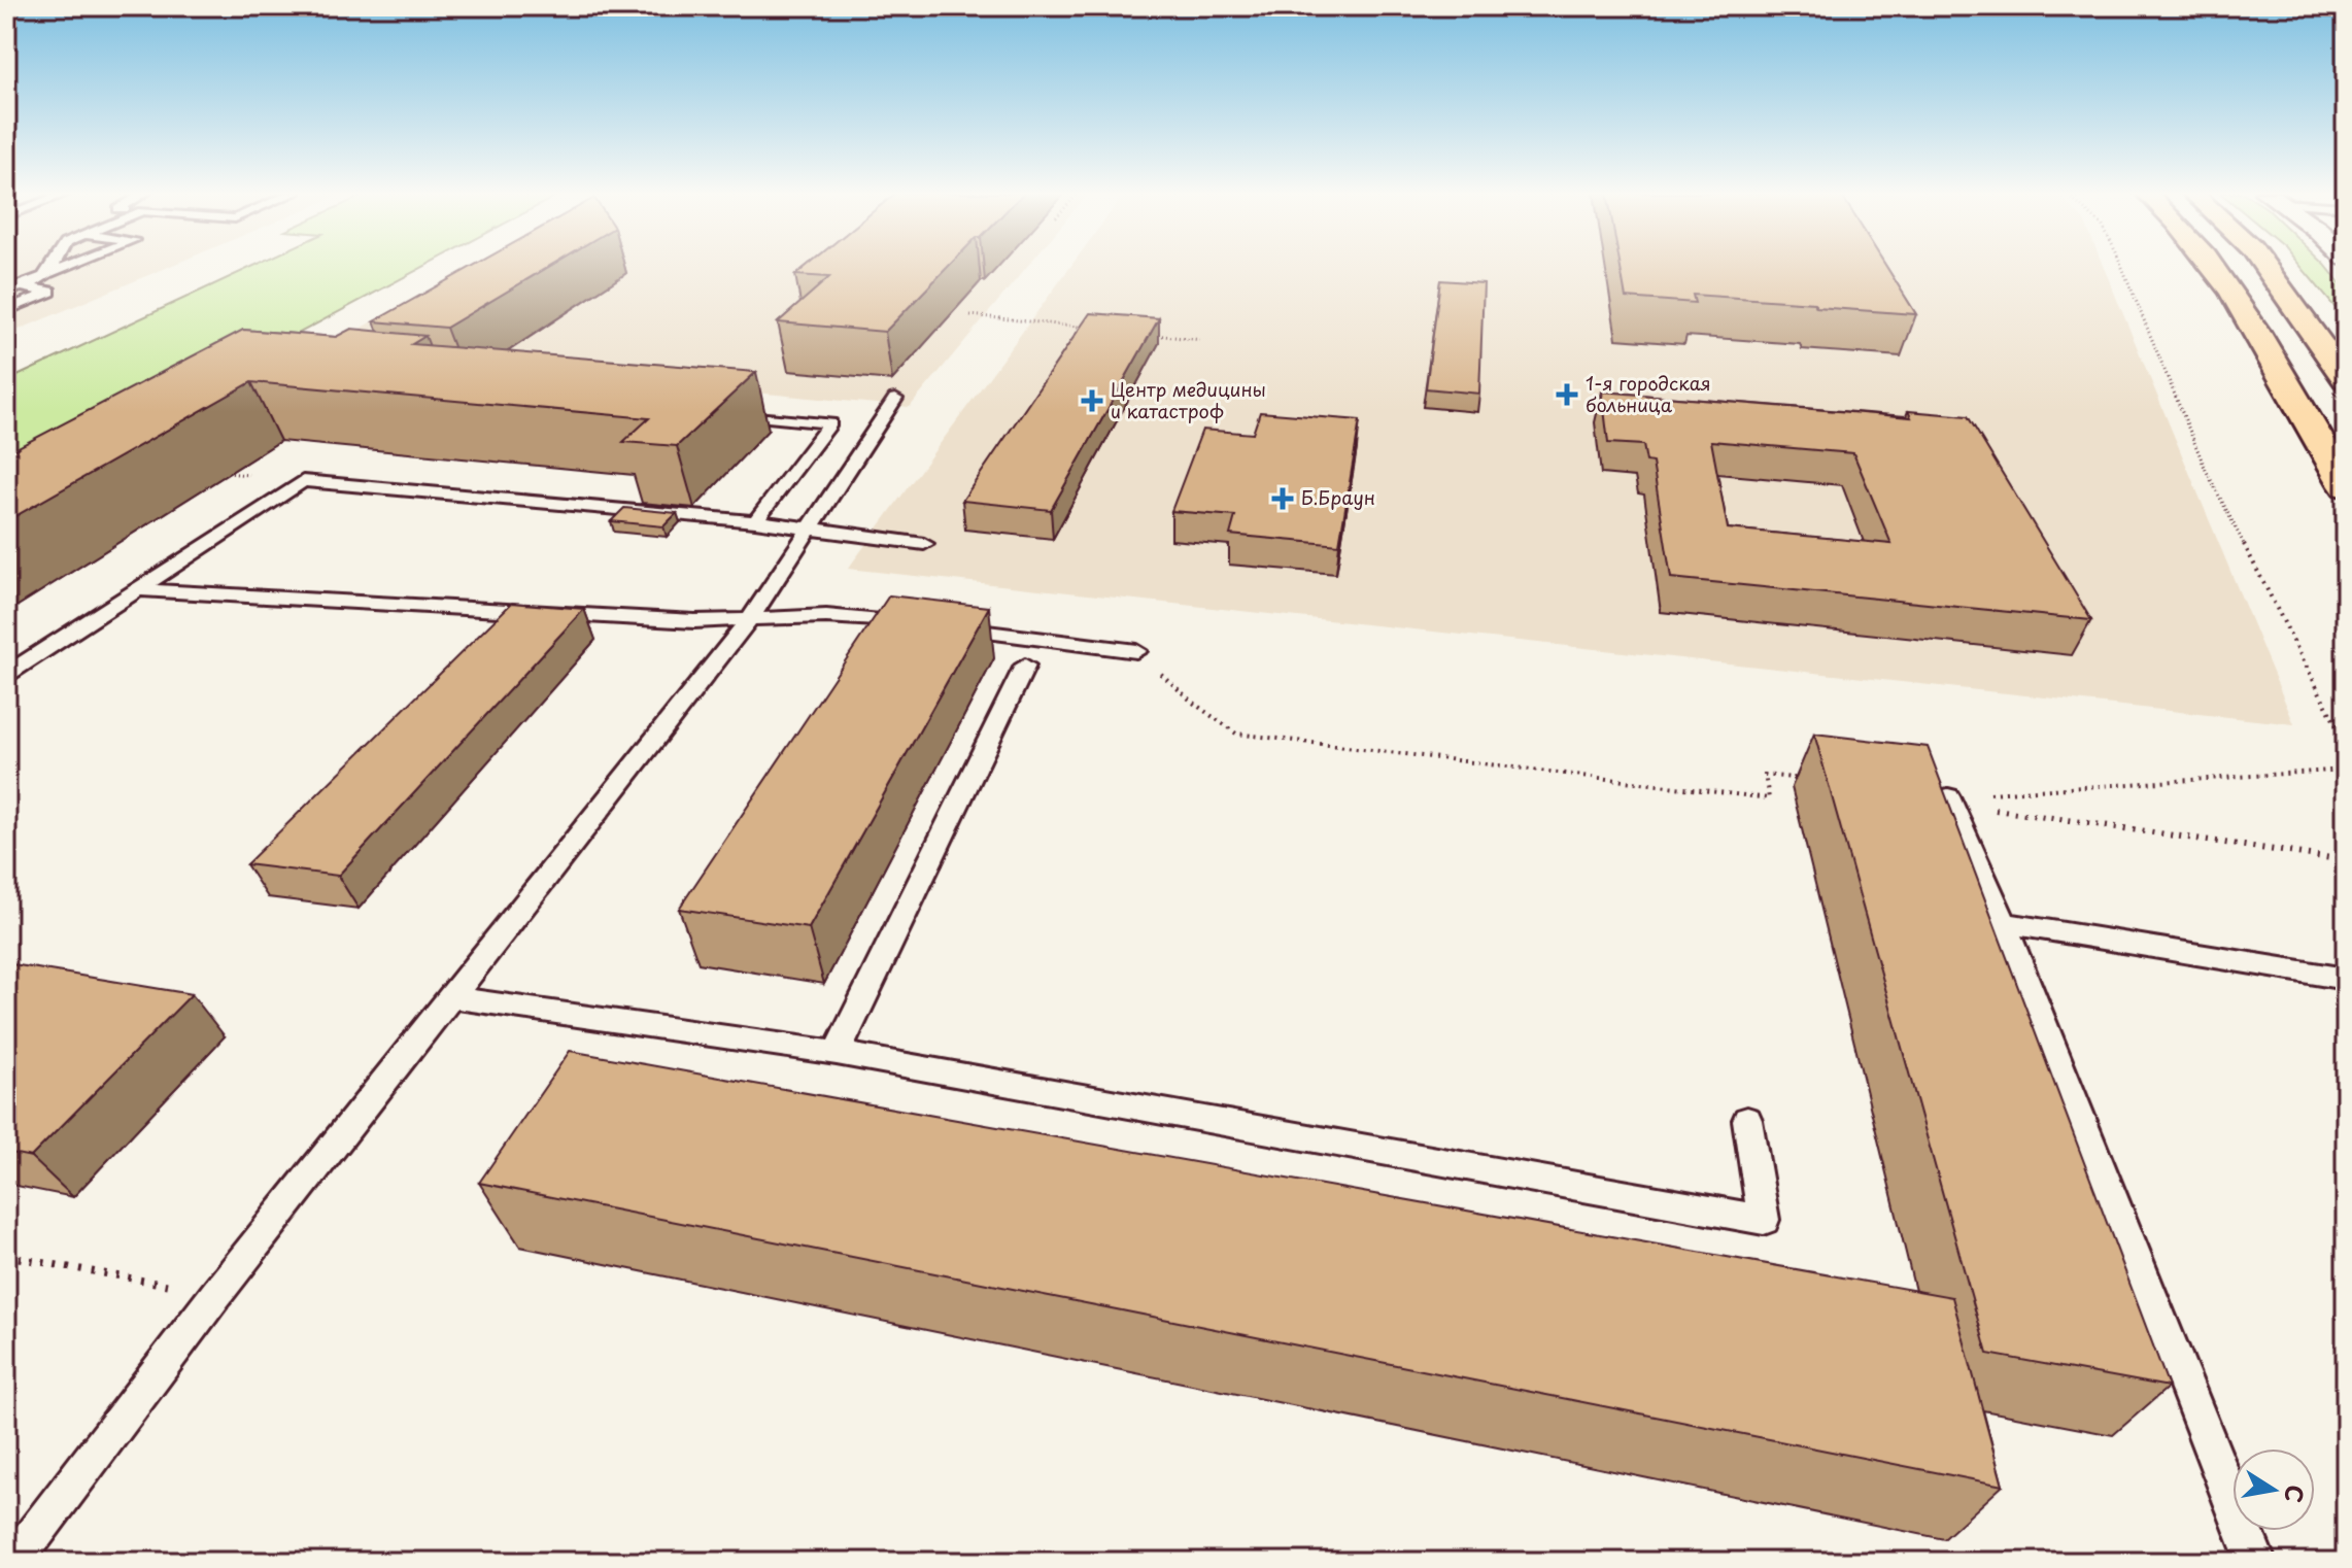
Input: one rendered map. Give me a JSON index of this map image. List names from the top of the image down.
{
  "places": {
    "health": ["1-я городская больница", "Центр медицины и катастроф", "Б.Браун"]
  },
  "north": "right"
}
